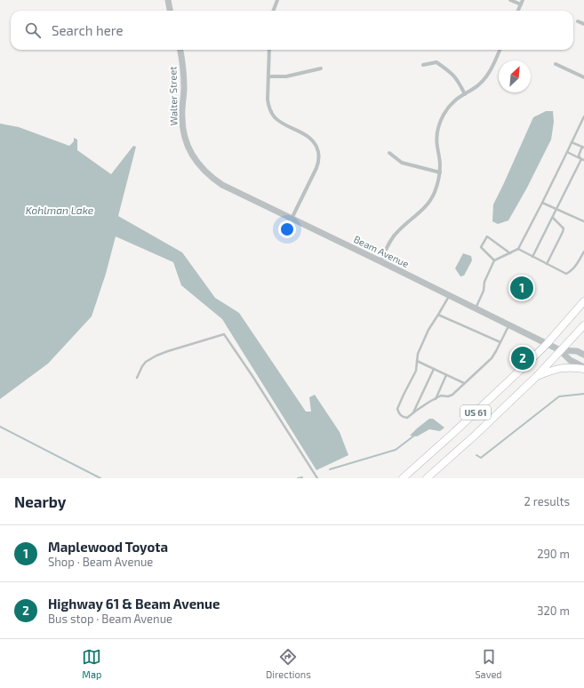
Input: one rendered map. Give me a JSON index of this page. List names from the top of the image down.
{
  "streets": {
    "main road": ["US 61"],
    "street": ["Walter Street", "Beam Avenue"]
  },
  "crossings": [
    ["Walter Street", "Beam Avenue"],
    ["Beam Avenue", "US 61"]
  ],
  "water": ["Kohlman Lake"],
  "north": "top right",
  "page": {
    "search": "Search here",
    "pins": ["1", "2"],
    "heading": ["Nearby", "2 results"],
    "list": [
      {
        "mark": "1",
        "name": "Maplewood Toyota",
        "note": "Shop · Beam Avenue",
        "value": "290 m"
      },
      {
        "mark": "2",
        "name": "Highway 61 & Beam Avenue",
        "note": "Bus stop · Beam Avenue",
        "value": "320 m"
      }
    ],
    "nav": ["Map", "Directions", "Saved"]
  }
}
